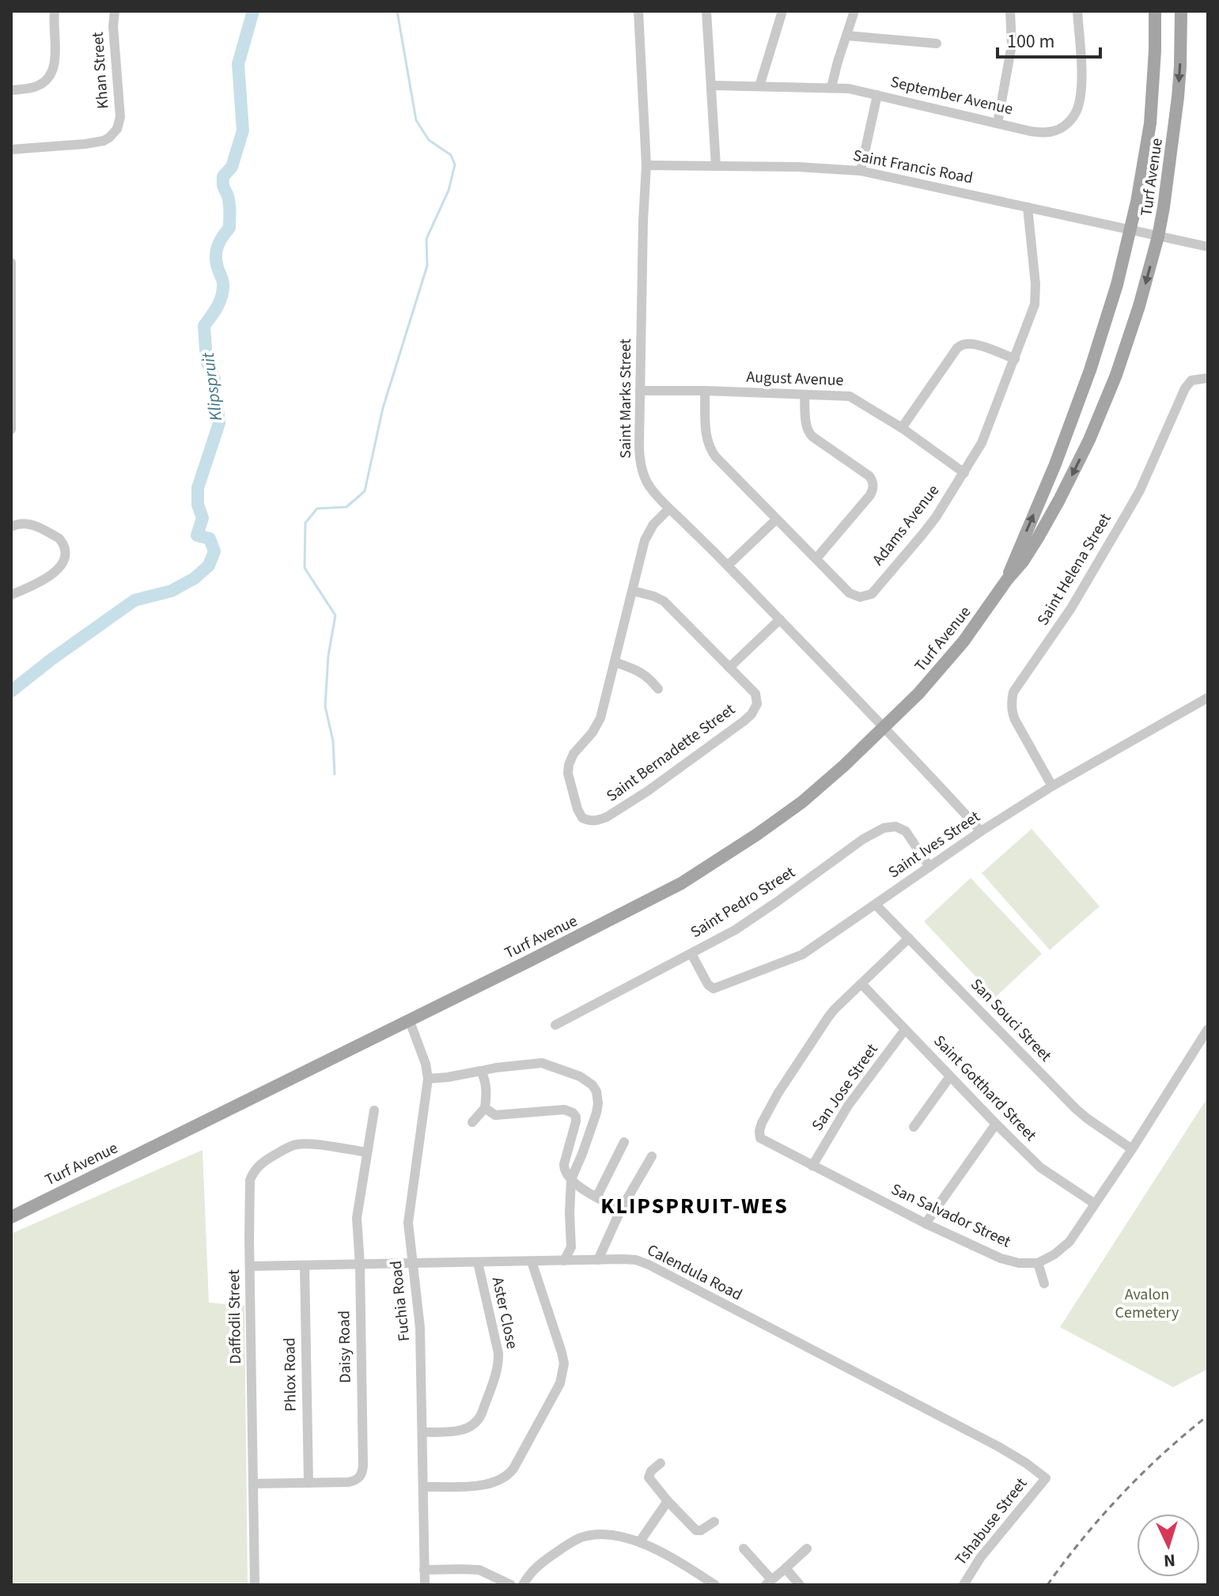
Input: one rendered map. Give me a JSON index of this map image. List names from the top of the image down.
{
  "streets": {
    "main road": ["Turf Avenue"],
    "street": [
      "Khan Street",
      "September Avenue",
      "Saint Francis Road",
      "August Avenue",
      "Saint Marks Street",
      "Adams Avenue",
      "Saint Helena Street",
      "Saint Bernadette Street",
      "Saint Ives Street",
      "Saint Pedro Street",
      "San Souci Street",
      "San Jose Street",
      "Saint Gotthard Street",
      "San Salvador Street",
      "Calendula Road",
      "Fuchia Road",
      "Aster Close",
      "Daffodil Street",
      "Daisy Road",
      "Phlox Road",
      "Tshabuse Street"
    ]
  },
  "crossings": [
    ["Saint Francis Road", "Turf Avenue"],
    ["Saint Francis Road", "Saint Marks Street"],
    ["Saint Francis Road", "Adams Avenue"],
    ["Turf Avenue", "Saint Marks Street"],
    ["Turf Avenue", "Fuchia Road"],
    ["August Avenue", "Saint Marks Street"],
    ["August Avenue", "Adams Avenue"],
    ["Saint Marks Street", "Saint Bernadette Street"],
    ["Saint Marks Street", "Saint Ives Street"],
    ["Saint Helena Street", "Saint Ives Street"],
    ["Saint Ives Street", "Saint Pedro Street"],
    ["Saint Ives Street", "San Souci Street"],
    ["San Jose Street", "Saint Gotthard Street"],
    ["San Jose Street", "San Salvador Street"],
    ["Saint Gotthard Street", "San Salvador Street"],
    ["Calendula Road", "Fuchia Road"],
    ["Calendula Road", "Aster Close"],
    ["Calendula Road", "Daffodil Street"],
    ["Calendula Road", "Daisy Road"],
    ["Calendula Road", "Phlox Road"],
    ["Calendula Road", "Tshabuse Street"],
    ["Fuchia Road", "Aster Close"],
    ["Daffodil Street", "Daisy Road"],
    ["Daisy Road", "Phlox Road"]
  ],
  "districts": ["KLIPSPRUIT-WES"],
  "water": ["Klipspruit"],
  "parks": ["Avalon Cemetery"],
  "scale_bar": "100 m",
  "north": "bottom"
}
